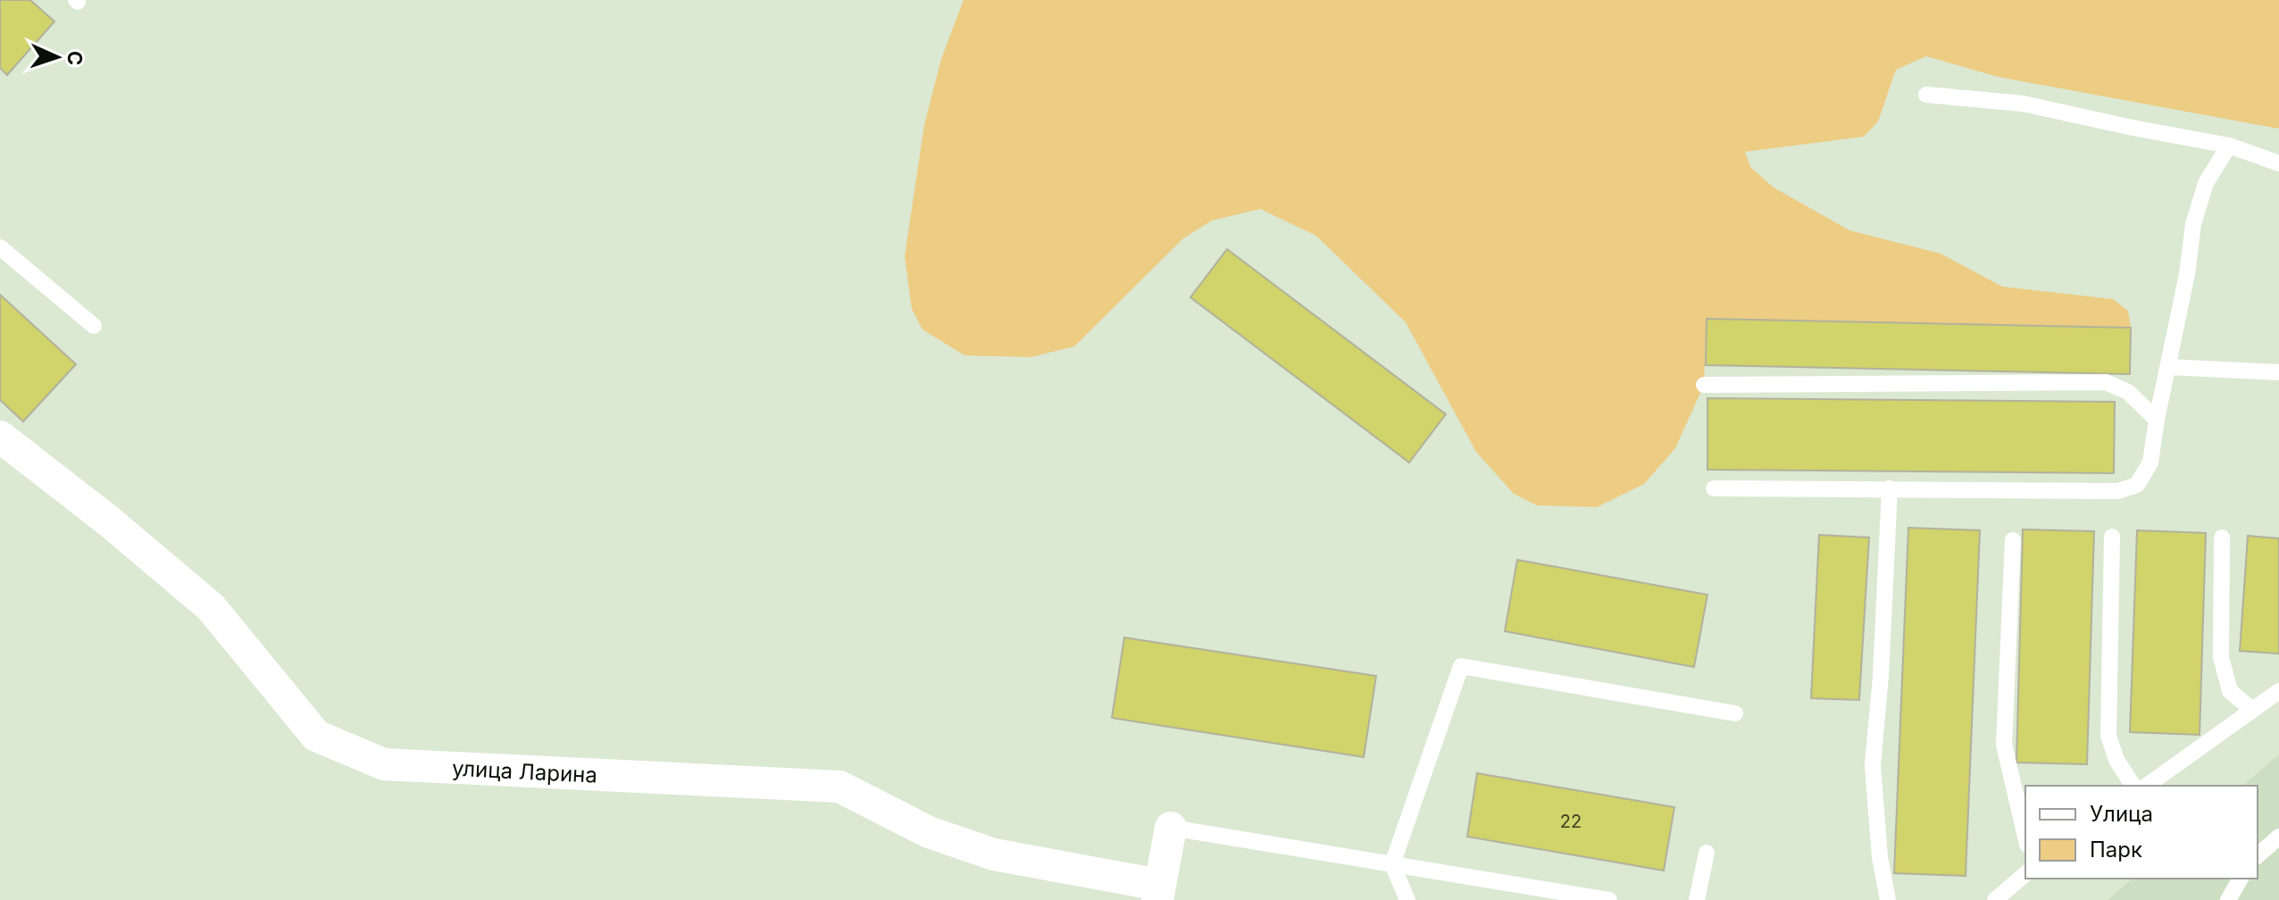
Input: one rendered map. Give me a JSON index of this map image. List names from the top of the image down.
{
  "streets": {
    "street": ["улица Ларина"]
  },
  "house_numbers": ["22"],
  "legend": ["Улица", "Парк"],
  "north": "right"
}
